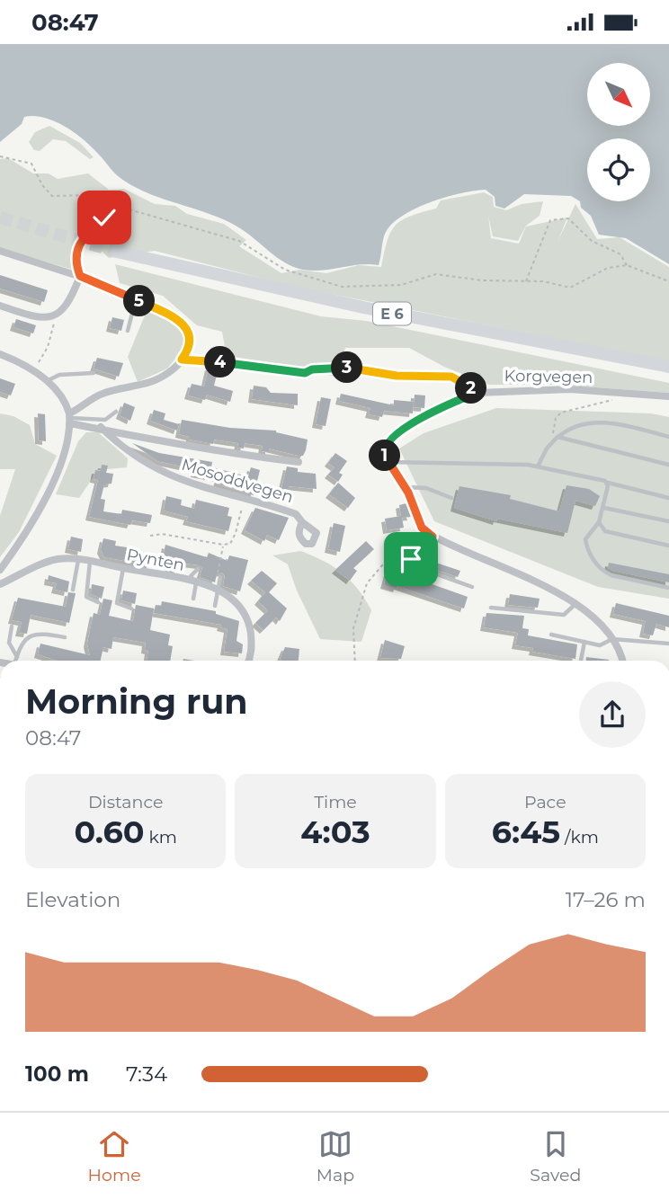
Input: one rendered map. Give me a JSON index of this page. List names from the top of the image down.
{
  "streets": {
    "highway": ["E 6"],
    "street": ["Korgvegen", "Mosoddvegen", "Pynten"]
  },
  "north": "bottom right",
  "page": {
    "status": "08:47",
    "pins": [
      "5",
      "4",
      "3",
      "2",
      "1"
    ],
    "heading": ["Morning run", "08:47"],
    "stats": [
      ["Distance", "0.60 km"],
      ["Time", "4:03"],
      ["Pace", "6:45 /km"]
    ],
    "chart": ["Elevation", "17–26 m"],
    "list": [
      {
        "name": "100 m",
        "note": "7:34"
      }
    ],
    "tabs": ["Home", "Map", "Saved"]
  }
}
